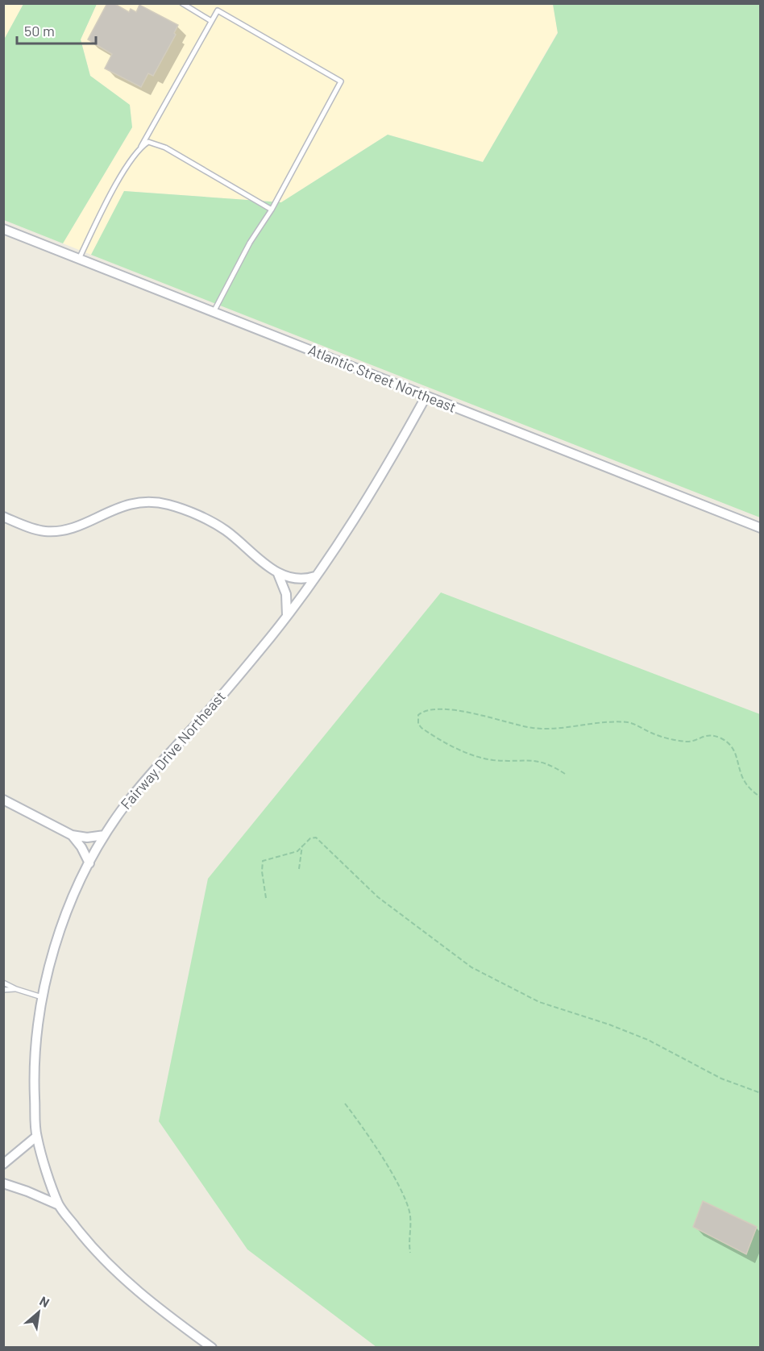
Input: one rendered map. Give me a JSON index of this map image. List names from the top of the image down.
{
  "streets": {
    "street": ["Atlantic Street Northeast", "Fairway Drive Northeast"]
  },
  "crossings": [
    ["Atlantic Street Northeast", "Fairway Drive Northeast"]
  ],
  "scale_bar": "50 m",
  "north": "top right"
}
